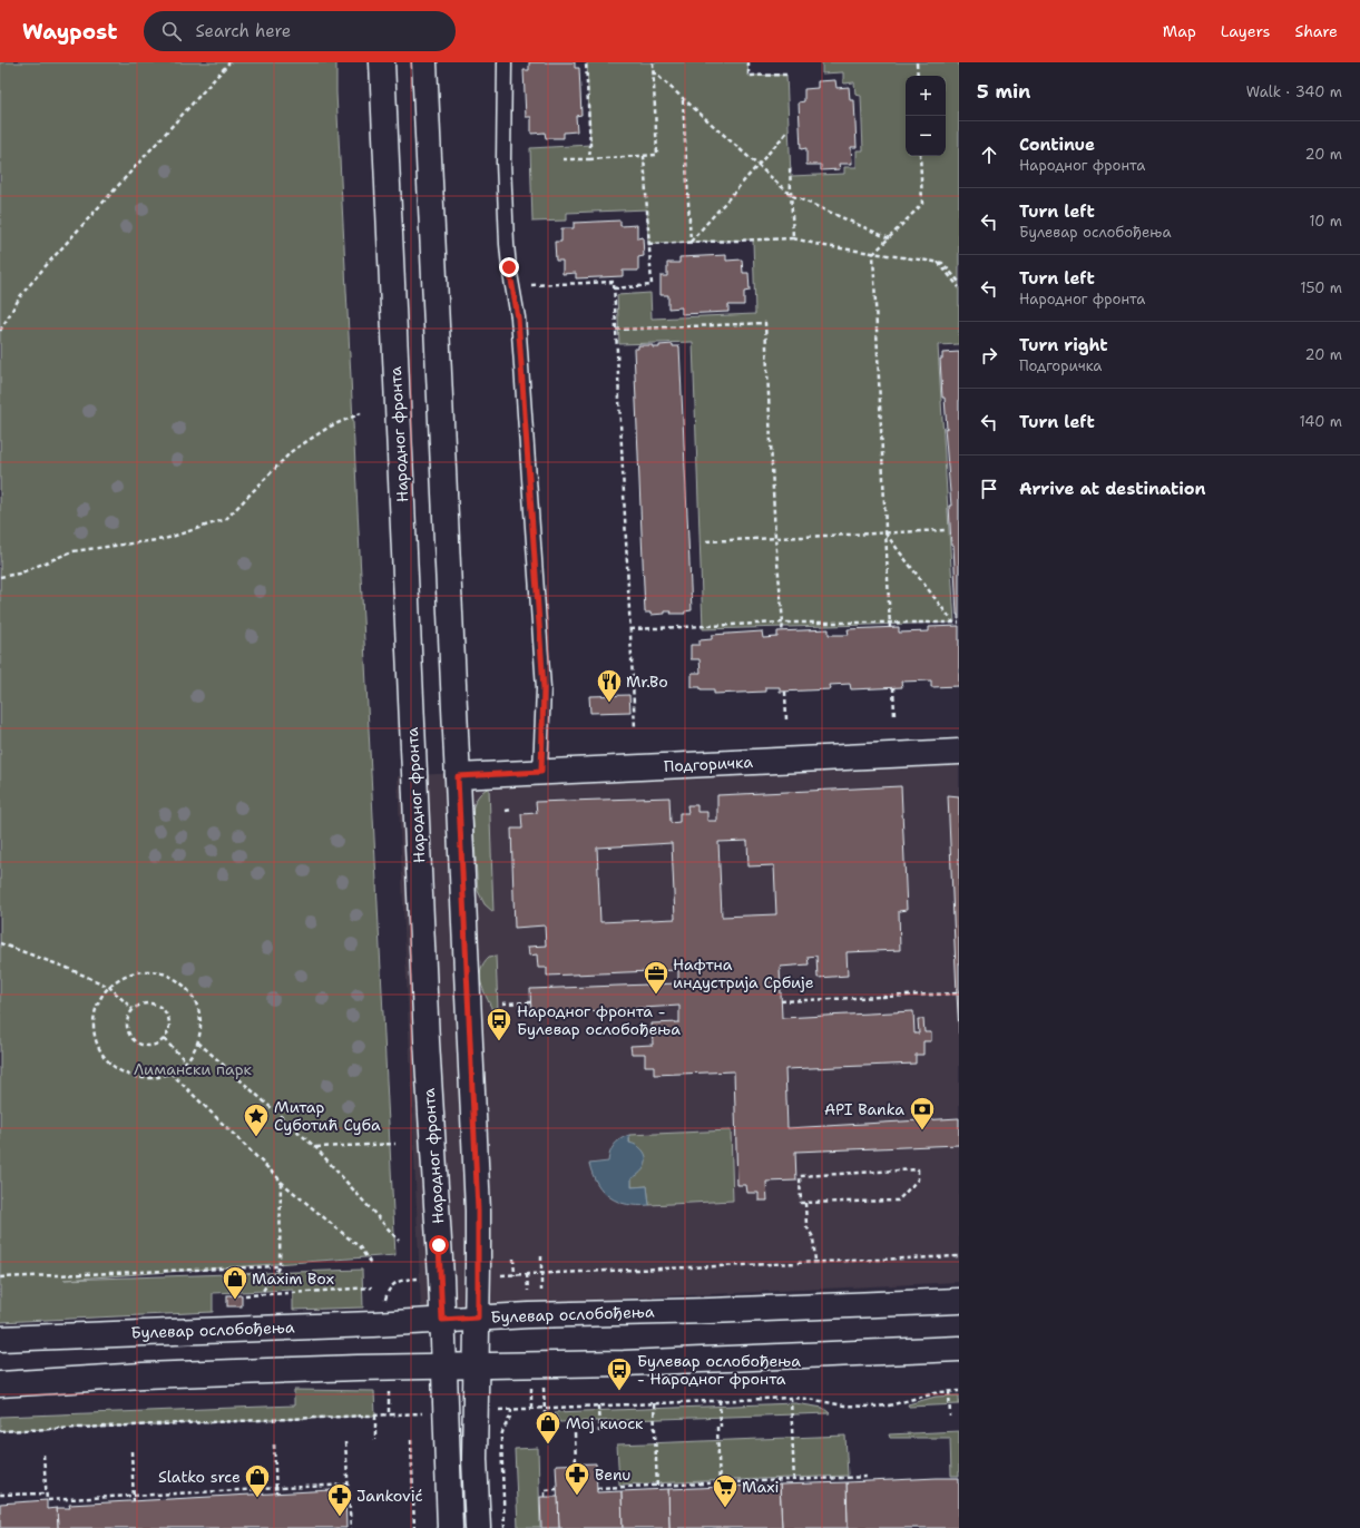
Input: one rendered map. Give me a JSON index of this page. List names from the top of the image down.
{
  "streets": {
    "street": ["Народног фронта", "Подгоричка", "Булевар ослобођења"]
  },
  "crossings": [
    ["Народног фронта", "Булевар ослобођења"]
  ],
  "parks": ["Лимански парк"],
  "places": {
    "restaurant": ["Mr.Bo"],
    "office": ["Нафтна индустрија Србије"],
    "bus stop": ["Народног фронта - Булевар ослобођења", "Булевар ослобођења - Народног фронта"],
    "bank": ["API Banka"],
    "place": ["Митар Суботић Суба"],
    "shop": ["Maxim Box", "Мој киоск", "Slatko srce"],
    "pharmacy": ["Benu", "Janković"],
    "supermarket": ["Maxi"]
  },
  "page": {
    "header": "Waypost",
    "search": "Search here",
    "nav": ["Map", "Layers", "Share"],
    "heading": ["5 min", "Walk · 340 m"],
    "map_buttons": ["+", "−"],
    "list": [
      ["Continue", "Народног фронта", "20 m"],
      ["Turn left", "Булевар ослобођења", "10 m"],
      ["Turn left", "Народног фронта", "150 m"],
      ["Turn right", "Подгоричка", "20 m"],
      ["Turn left", "140 m"],
      "Arrive at destination"
    ]
  }
}
